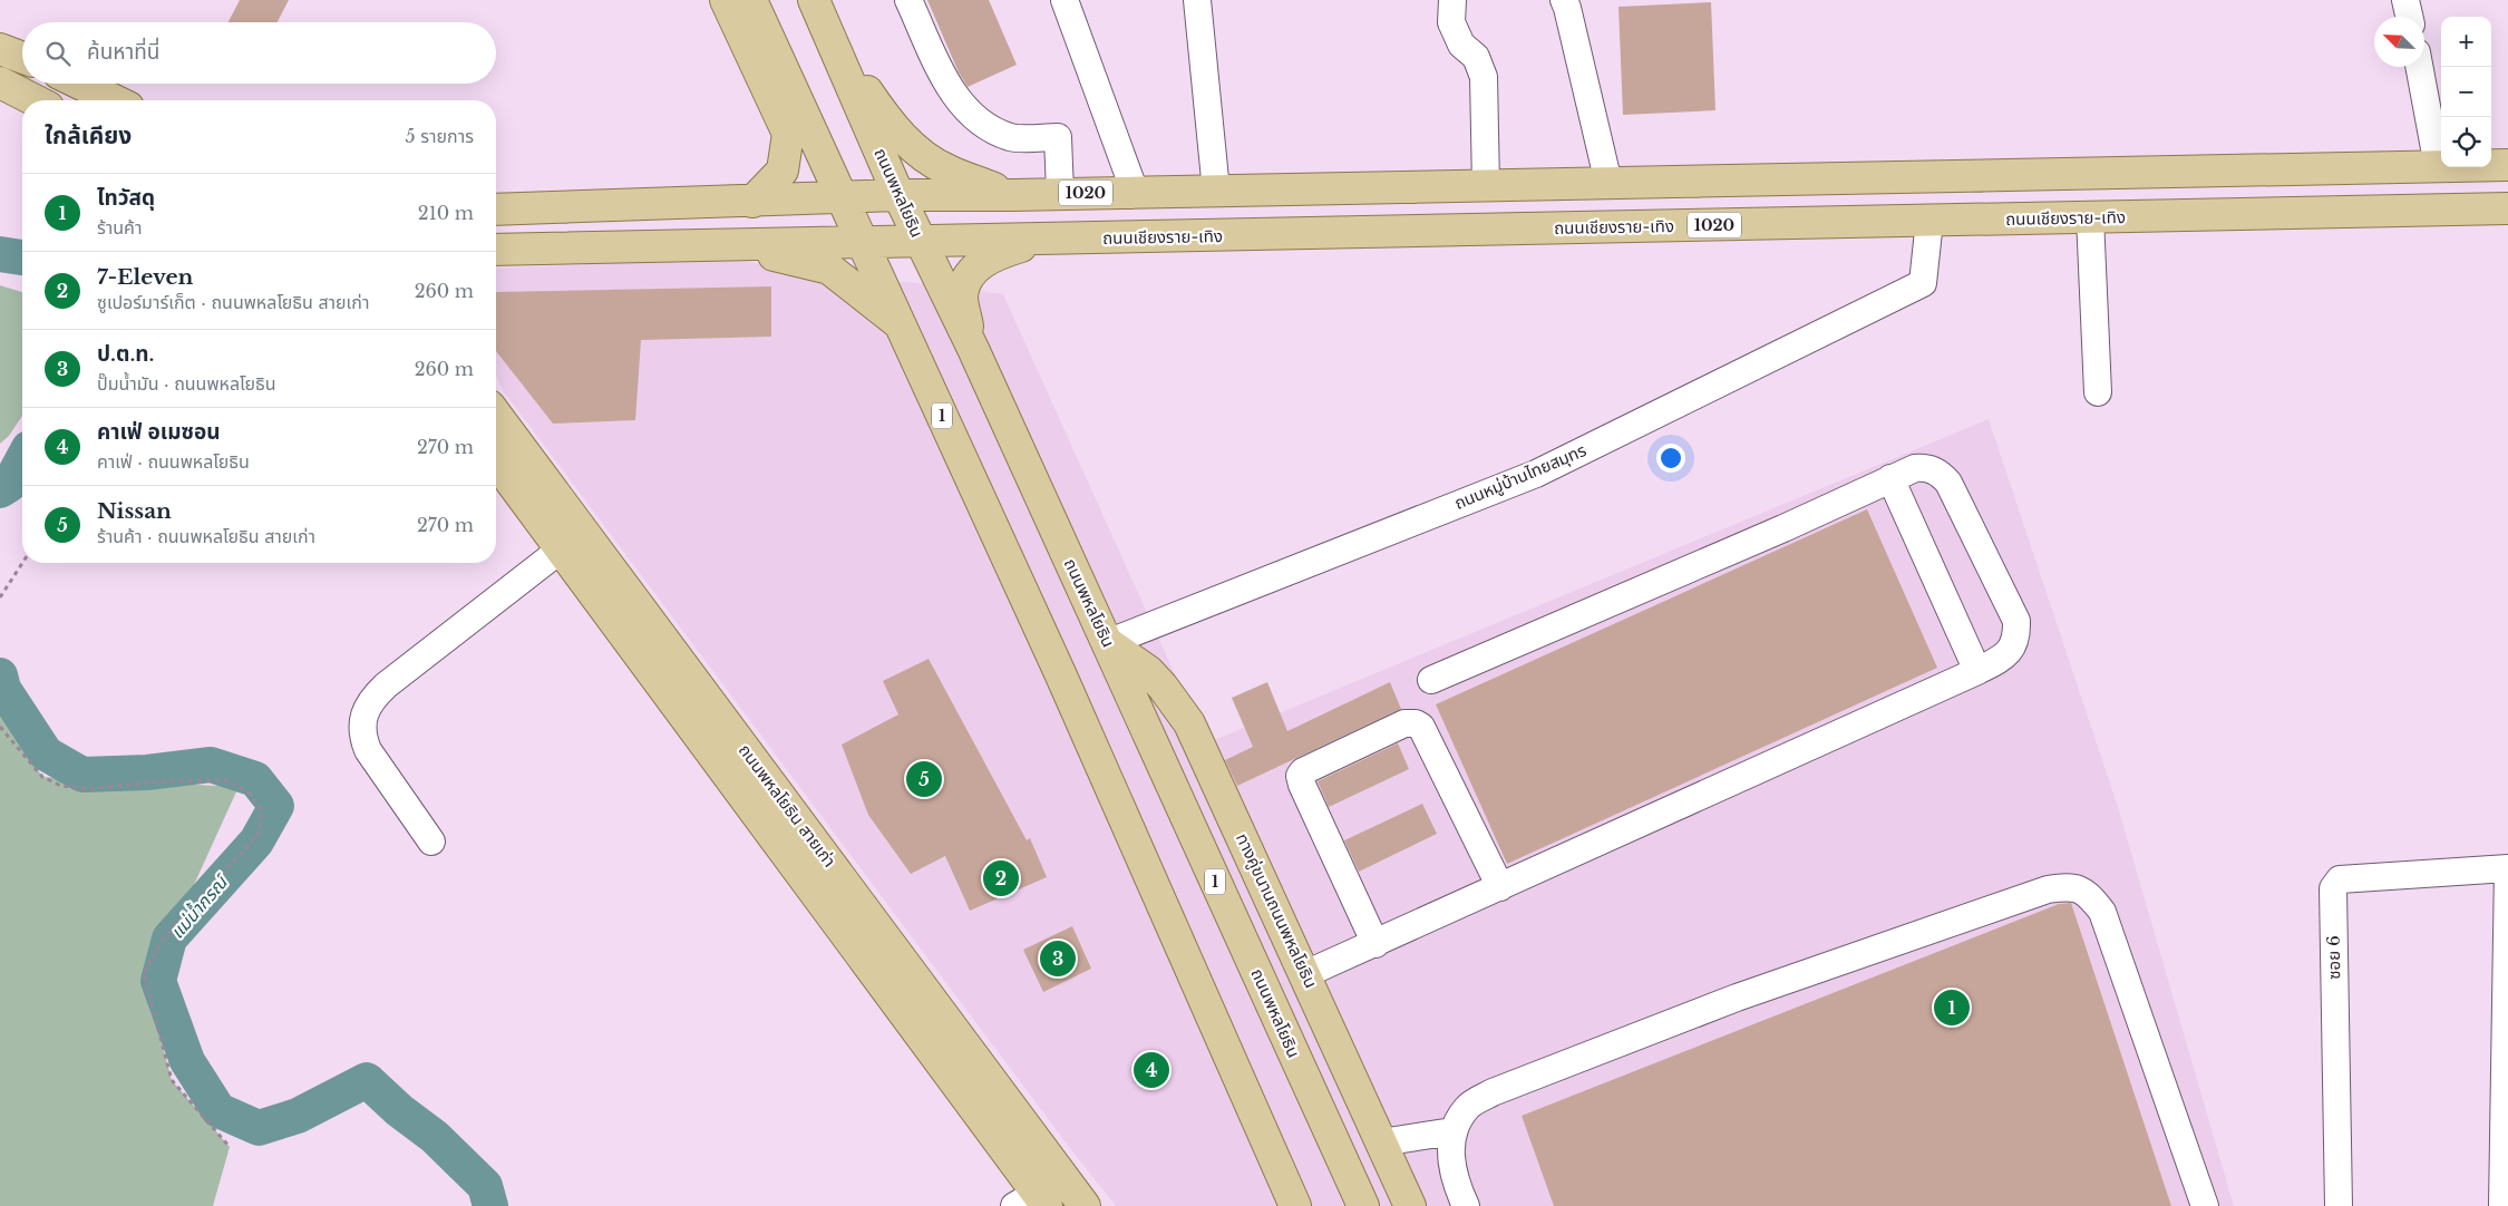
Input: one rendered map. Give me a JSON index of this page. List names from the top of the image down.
{
  "streets": {
    "main road": [
      "ถนนพหลโยธิน",
      "1020",
      "ถนนเชียงราย-เทิง",
      "1",
      "ถนนพหลโยธิน สายเก่า",
      "ทางคู่ขนานถนนพหลโยธิน"
    ],
    "street": ["ถนนหมู่บ้านไทยสมุทร", "ซอย 6"]
  },
  "crossings": [
    ["ถนนพหลโยธิน", "1020"],
    ["ถนนพหลโยธิน", "ถนนเชียงราย-เทิง"],
    ["ถนนพหลโยธิน", "ถนนหมู่บ้านไทยสมุทร"],
    ["ถนนพหลโยธิน", "ทางคู่ขนานถนนพหลโยธิน"],
    ["1020", "ถนนเชียงราย-เทิง"],
    ["1020", "1"],
    ["ถนนเชียงราย-เทิง", "ถนนหมู่บ้านไทยสมุทร"],
    ["ถนนหมู่บ้านไทยสมุทร", "ทางคู่ขนานถนนพหลโยธิน"]
  ],
  "water": ["แม่น้ำกรณ์"],
  "north": "top left",
  "page": {
    "map_buttons": ["+", "−"],
    "search": "ค้นหาที่นี่",
    "heading": ["ใกล้เคียง", "5 รายการ"],
    "list": [
      {
        "mark": "1",
        "name": "ไทวัสดุ",
        "note": "ร้านค้า",
        "value": "210 m"
      },
      {
        "mark": "2",
        "name": "7-Eleven",
        "note": "ซูเปอร์มาร์เก็ต · ถนนพหลโยธิน สายเก่า",
        "value": "260 m"
      },
      {
        "mark": "3",
        "name": "ป.ต.ท.",
        "note": "ปั๊มน้ำมัน · ถนนพหลโยธิน",
        "value": "260 m"
      },
      {
        "mark": "4",
        "name": "คาเฟ่ อเมซอน",
        "note": "คาเฟ่ · ถนนพหลโยธิน",
        "value": "270 m"
      },
      {
        "mark": "5",
        "name": "Nissan",
        "note": "ร้านค้า · ถนนพหลโยธิน สายเก่า",
        "value": "270 m"
      }
    ],
    "pins": [
      "5",
      "2",
      "3",
      "1",
      "4"
    ]
  }
}
